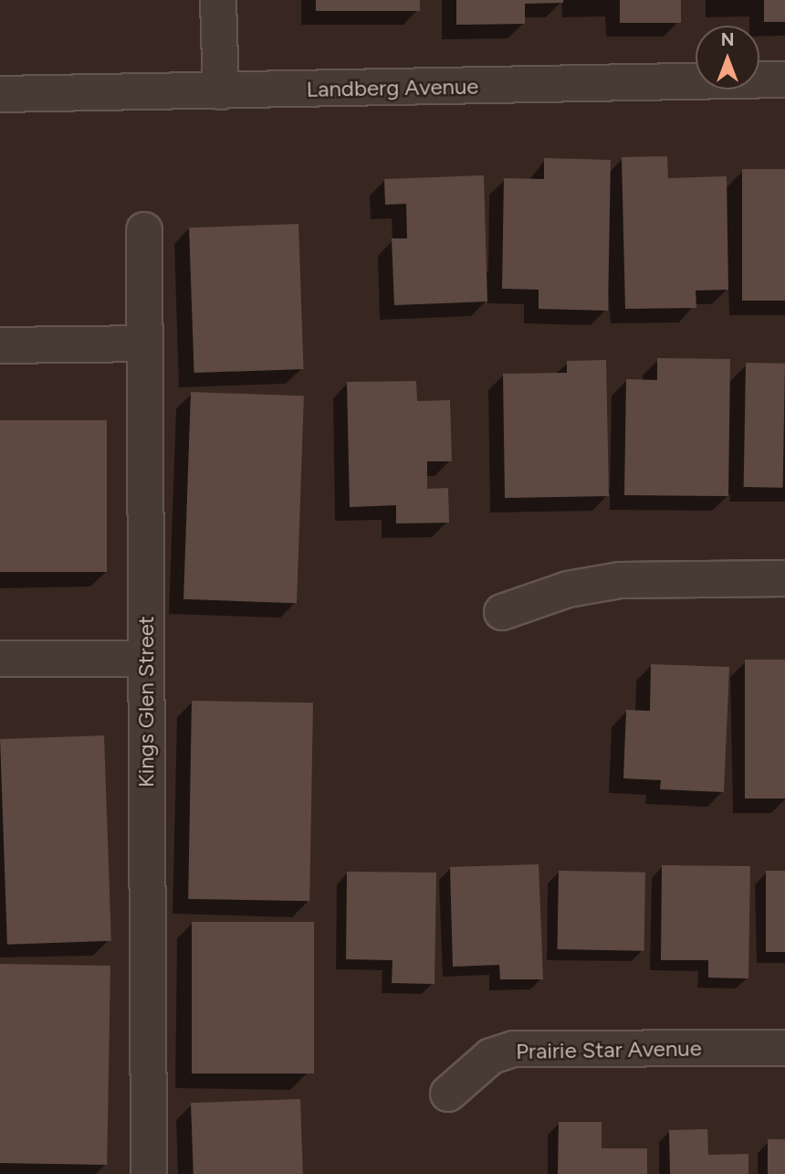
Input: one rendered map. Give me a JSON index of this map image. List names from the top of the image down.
{
  "streets": {
    "street": ["Landberg Avenue", "Kings Glen Street", "Prairie Star Avenue"]
  },
  "north": "top"
}
